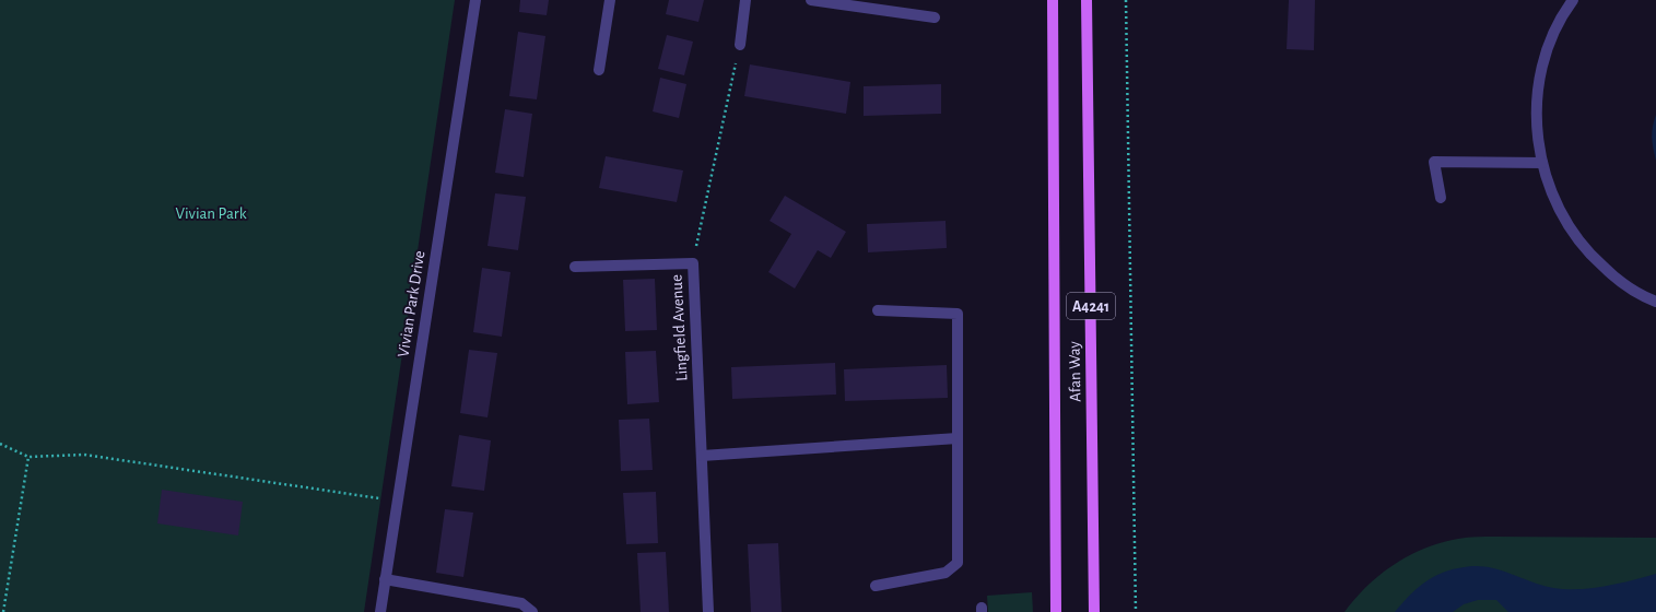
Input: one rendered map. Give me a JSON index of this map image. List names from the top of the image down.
{
  "streets": {
    "main road": ["A4241", "Afan Way"],
    "street": ["Vivian Park Drive", "Lingfield Avenue"]
  },
  "parks": ["Vivian Park"]
}
